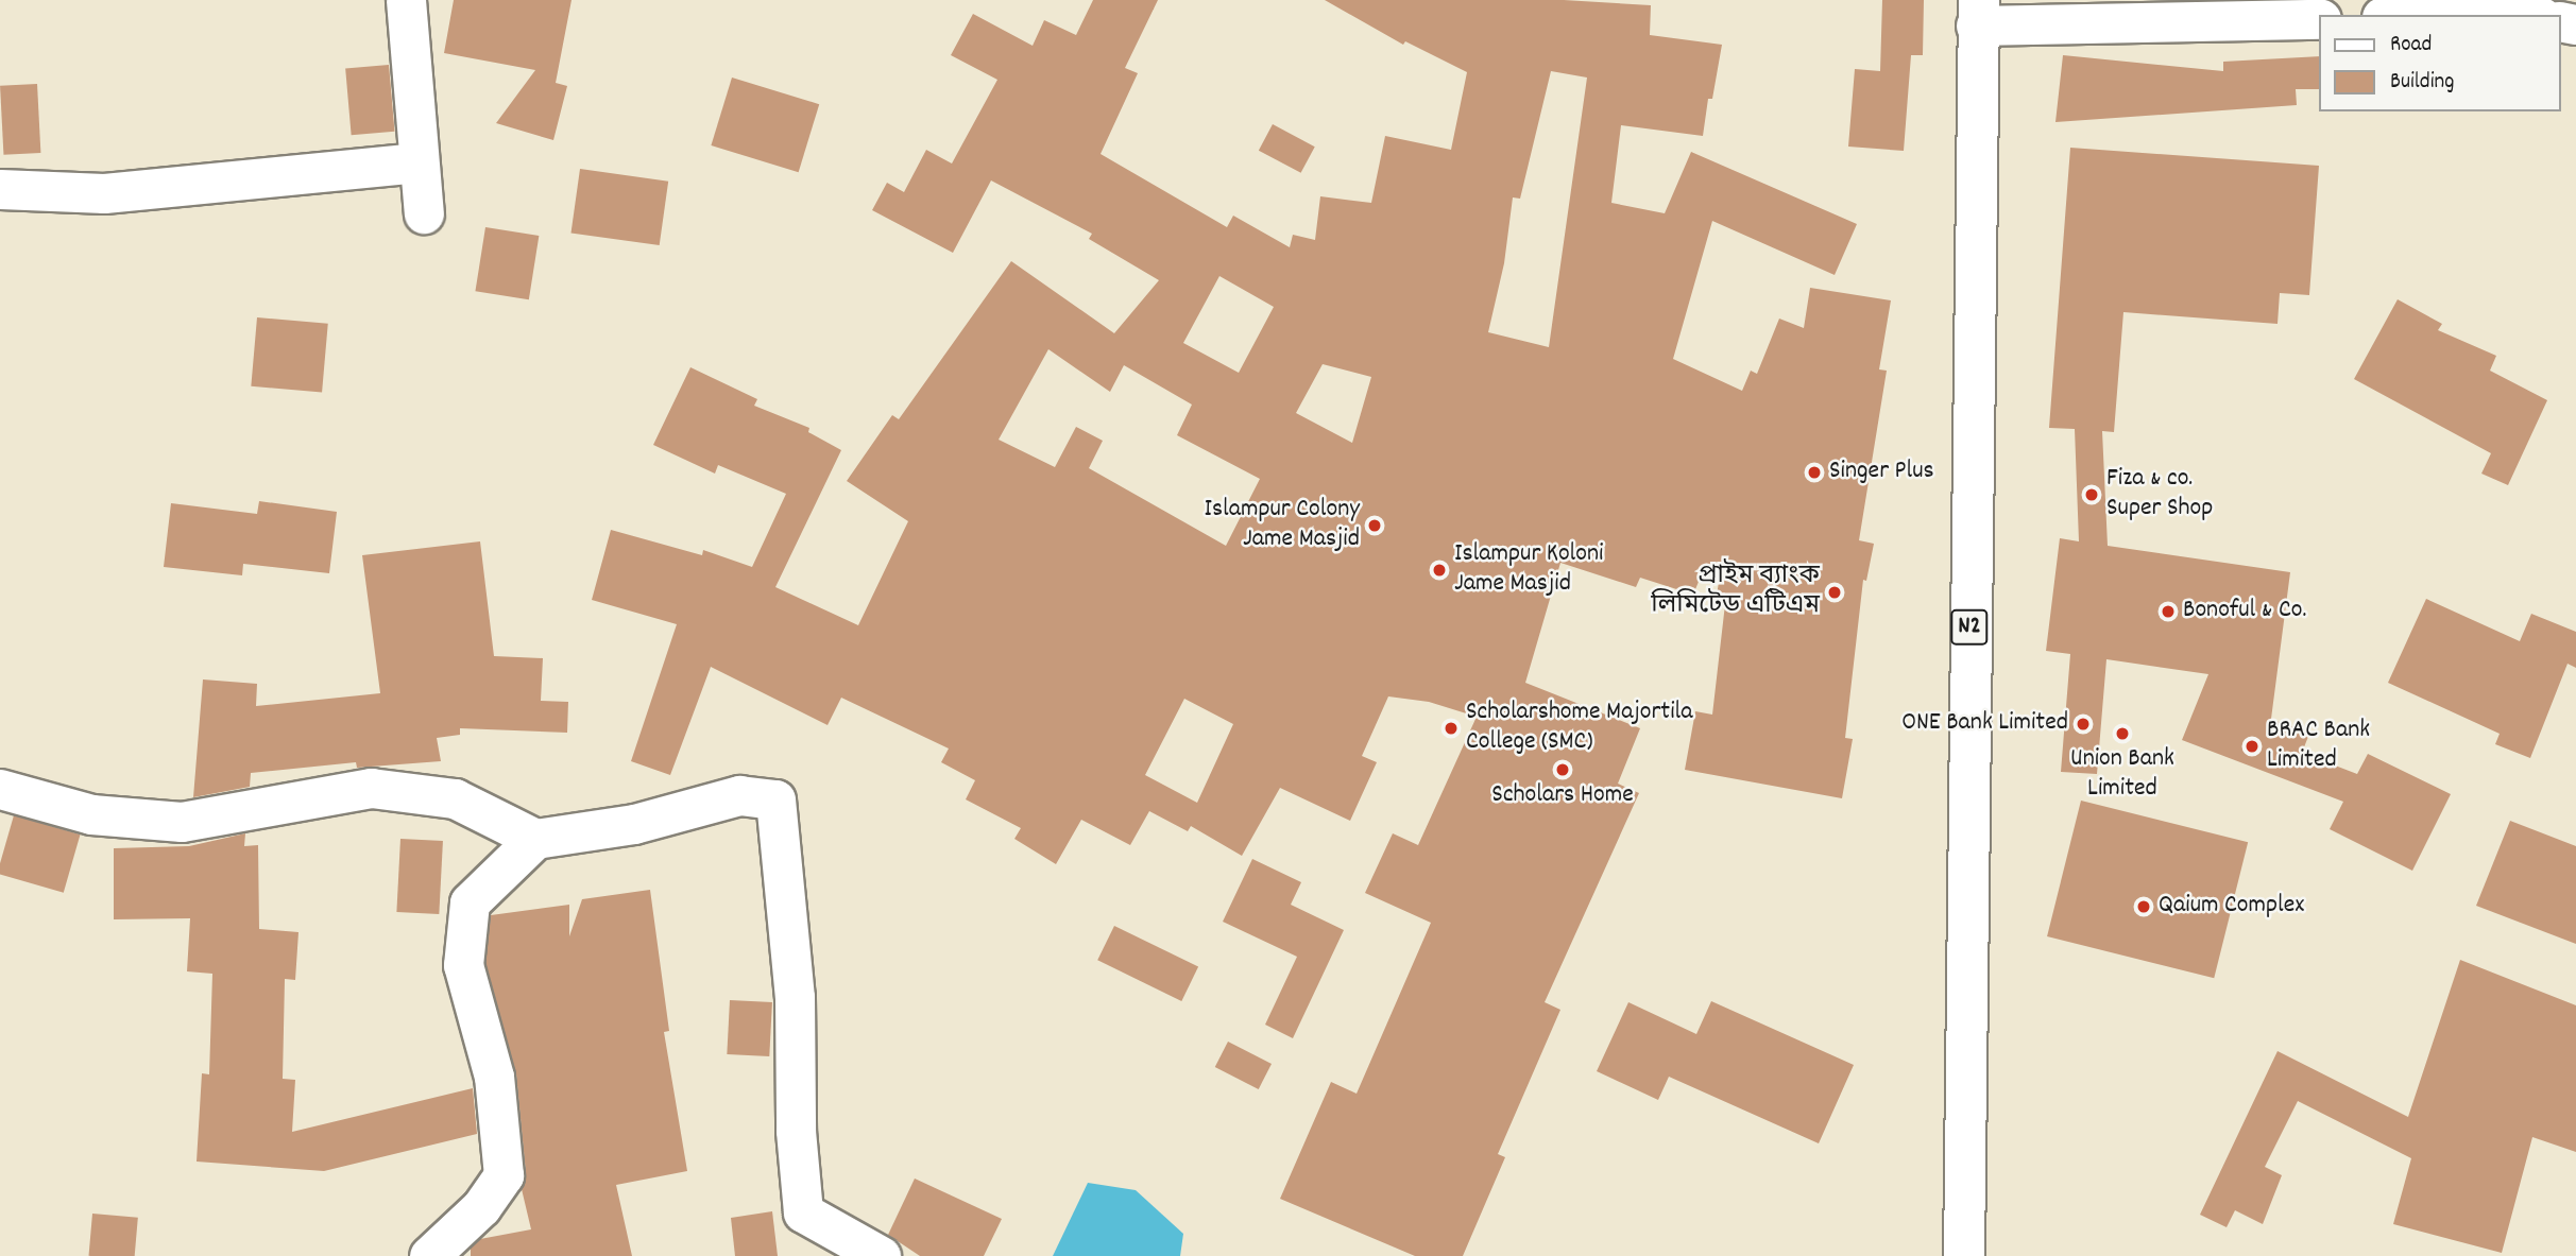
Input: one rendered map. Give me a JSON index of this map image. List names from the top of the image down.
{
  "streets": {
    "highway": ["N2"]
  },
  "places": [
    "Singer Plus",
    "Fiza & co. Super Shop",
    "Islampur Colony Jame Masjid",
    "Islampur Koloni Jame Masjid",
    "প্রাইম ব্যাংক লিমিটেড এটিএম",
    "Bonoful & Co.",
    "ONE Bank Limited",
    "Scholarshome Majortila College (SMC)",
    "Union Bank Limited",
    "BRAC Bank Limited",
    "Scholars Home",
    "Qaium Complex"
  ],
  "legend": ["Road", "Building"]
}
